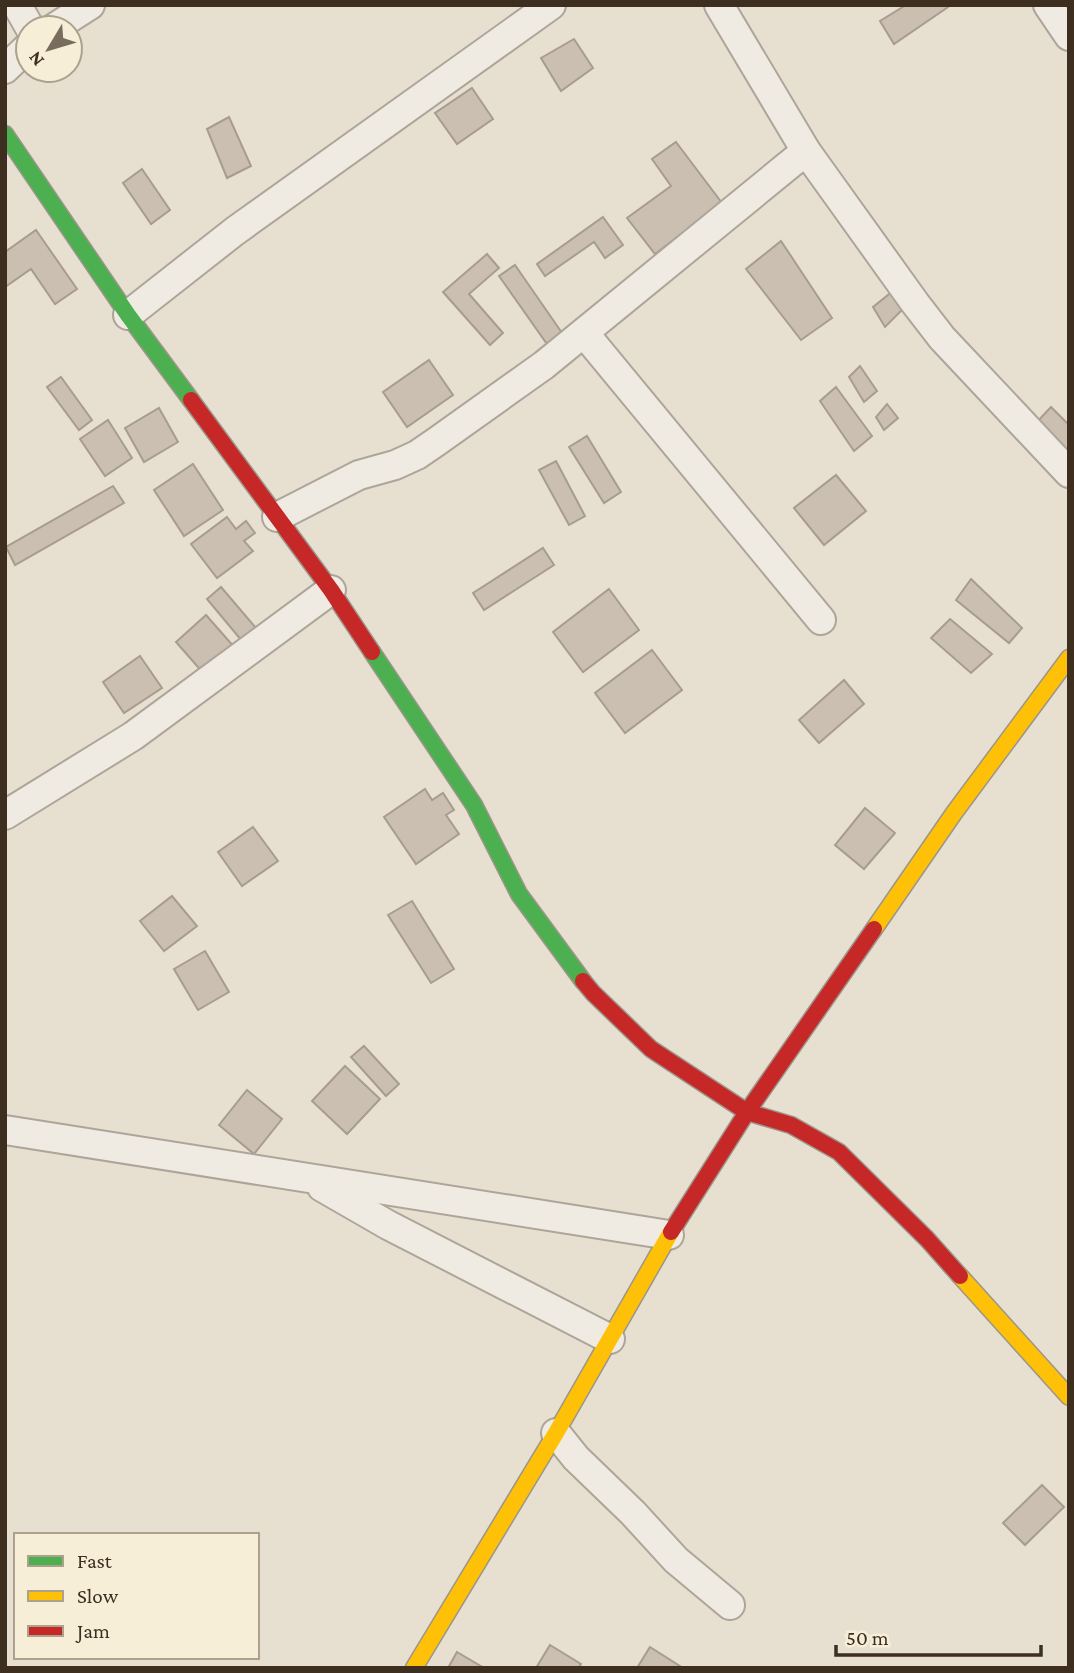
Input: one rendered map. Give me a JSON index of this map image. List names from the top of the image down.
{
  "legend": ["Fast", "Slow", "Jam"],
  "scale_bar": "50 m",
  "north": "bottom left"
}
